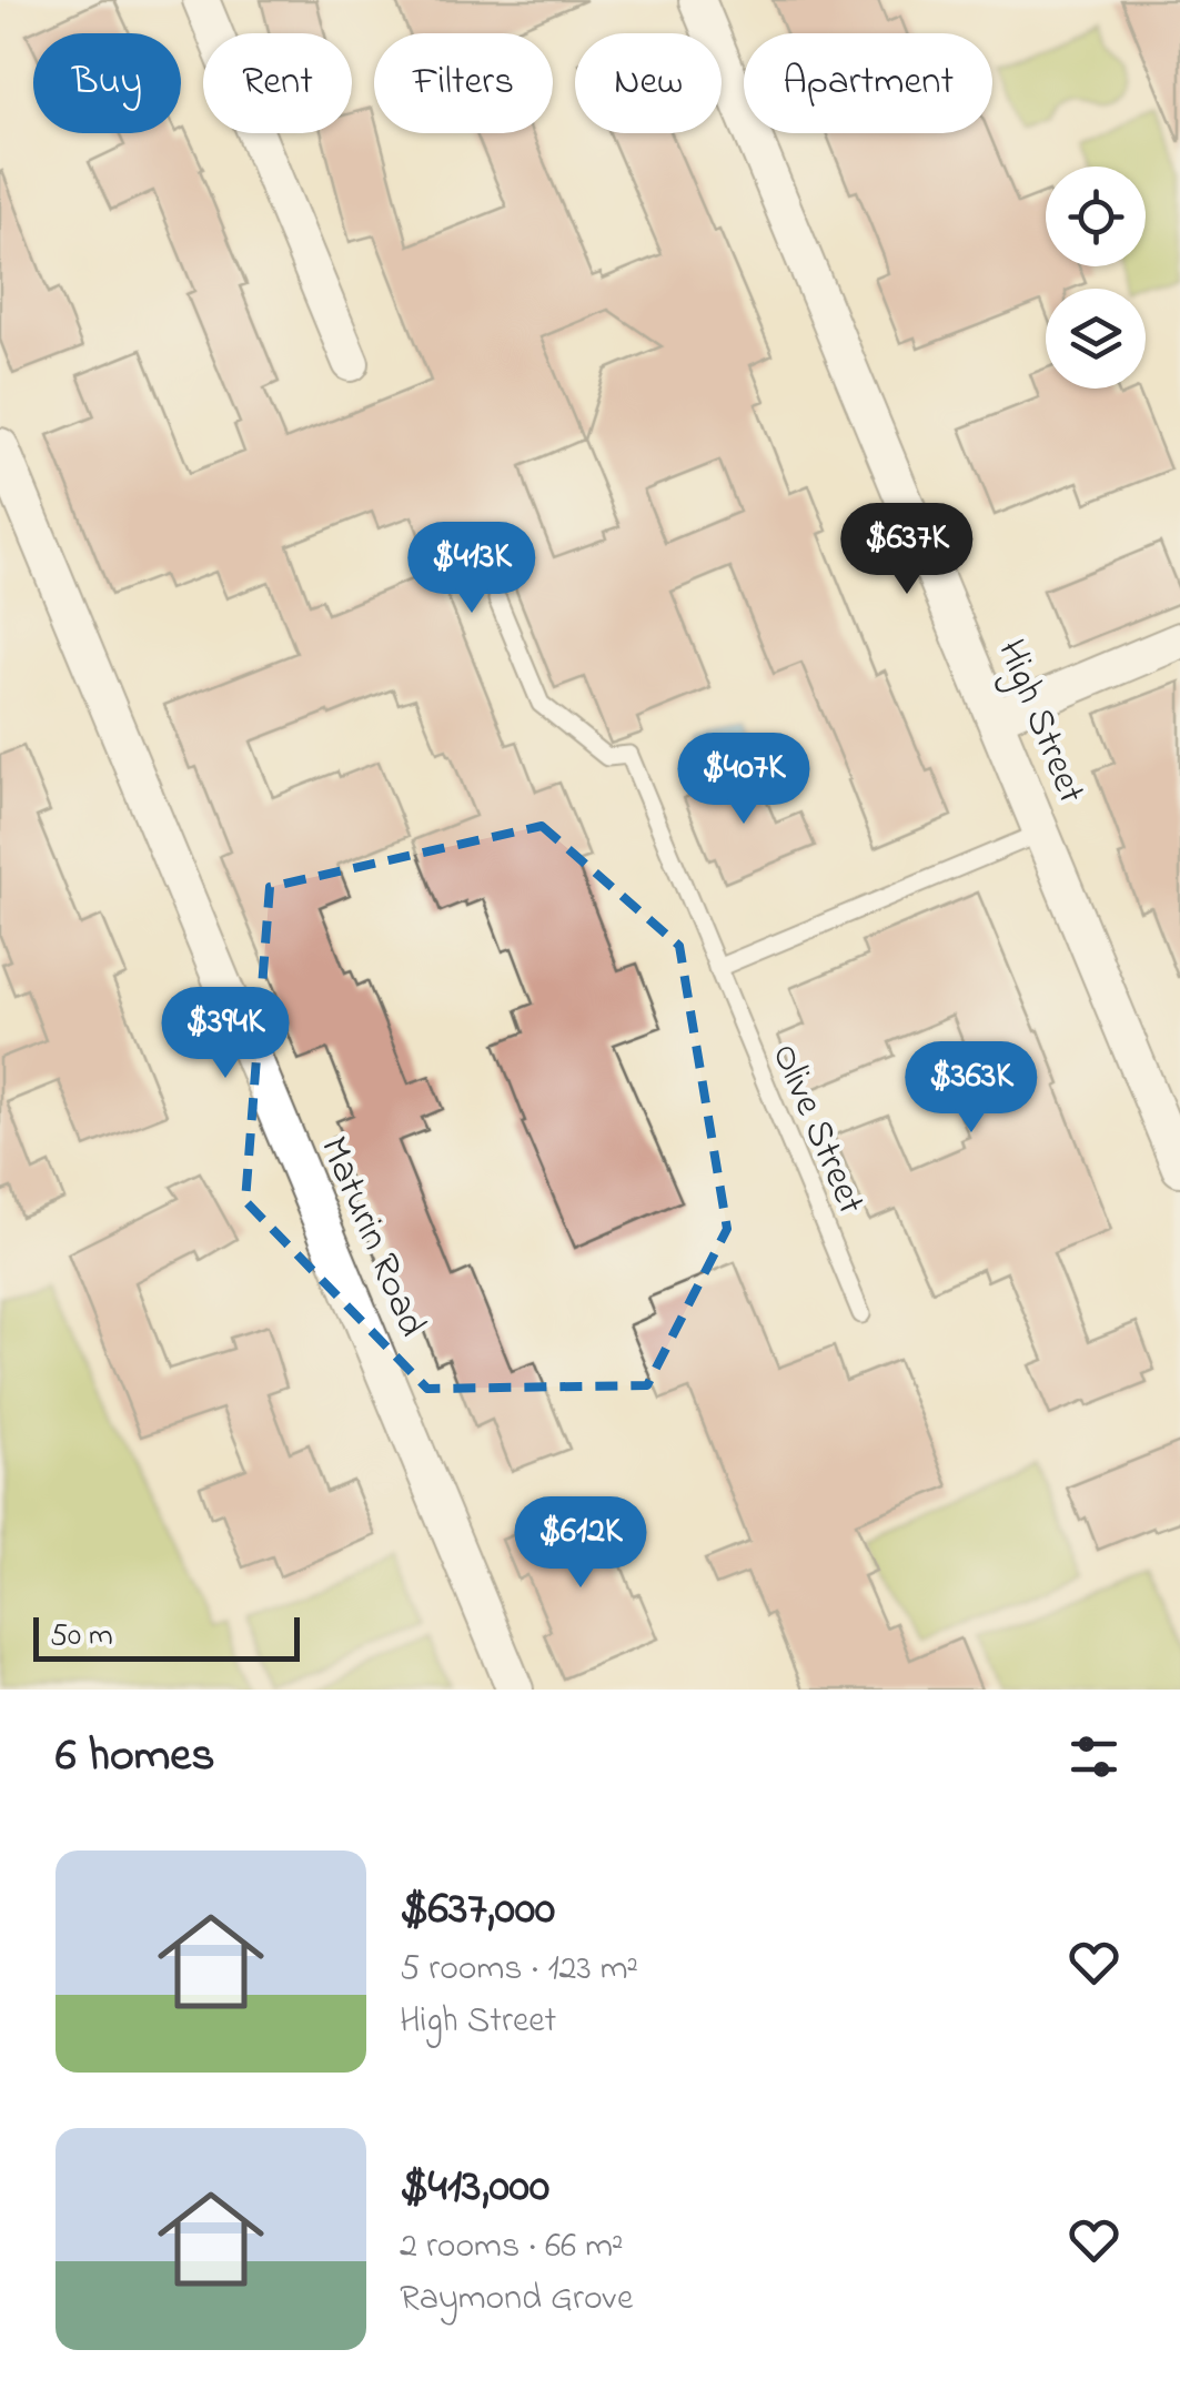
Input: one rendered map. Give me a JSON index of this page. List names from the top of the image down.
{
  "streets": {
    "street": ["High Street", "Maturin Road"],
    "lane": ["Olive Street"]
  },
  "scale_bar": "50 m",
  "page": {
    "chip": [
      "Buy",
      "Rent",
      "Filters",
      "New",
      "Apartment"
    ],
    "price": [
      "$637K",
      "$413K",
      "$407K",
      "$394K",
      "$363K",
      "$612K"
    ],
    "scale": "50 m",
    "heading": "6 homes",
    "list": [
      {
        "name": "$637,000",
        "note": "5 rooms · 123 m² · High Street"
      },
      {
        "name": "$413,000",
        "note": "2 rooms · 66 m² · Raymond Grove"
      }
    ]
  }
}
